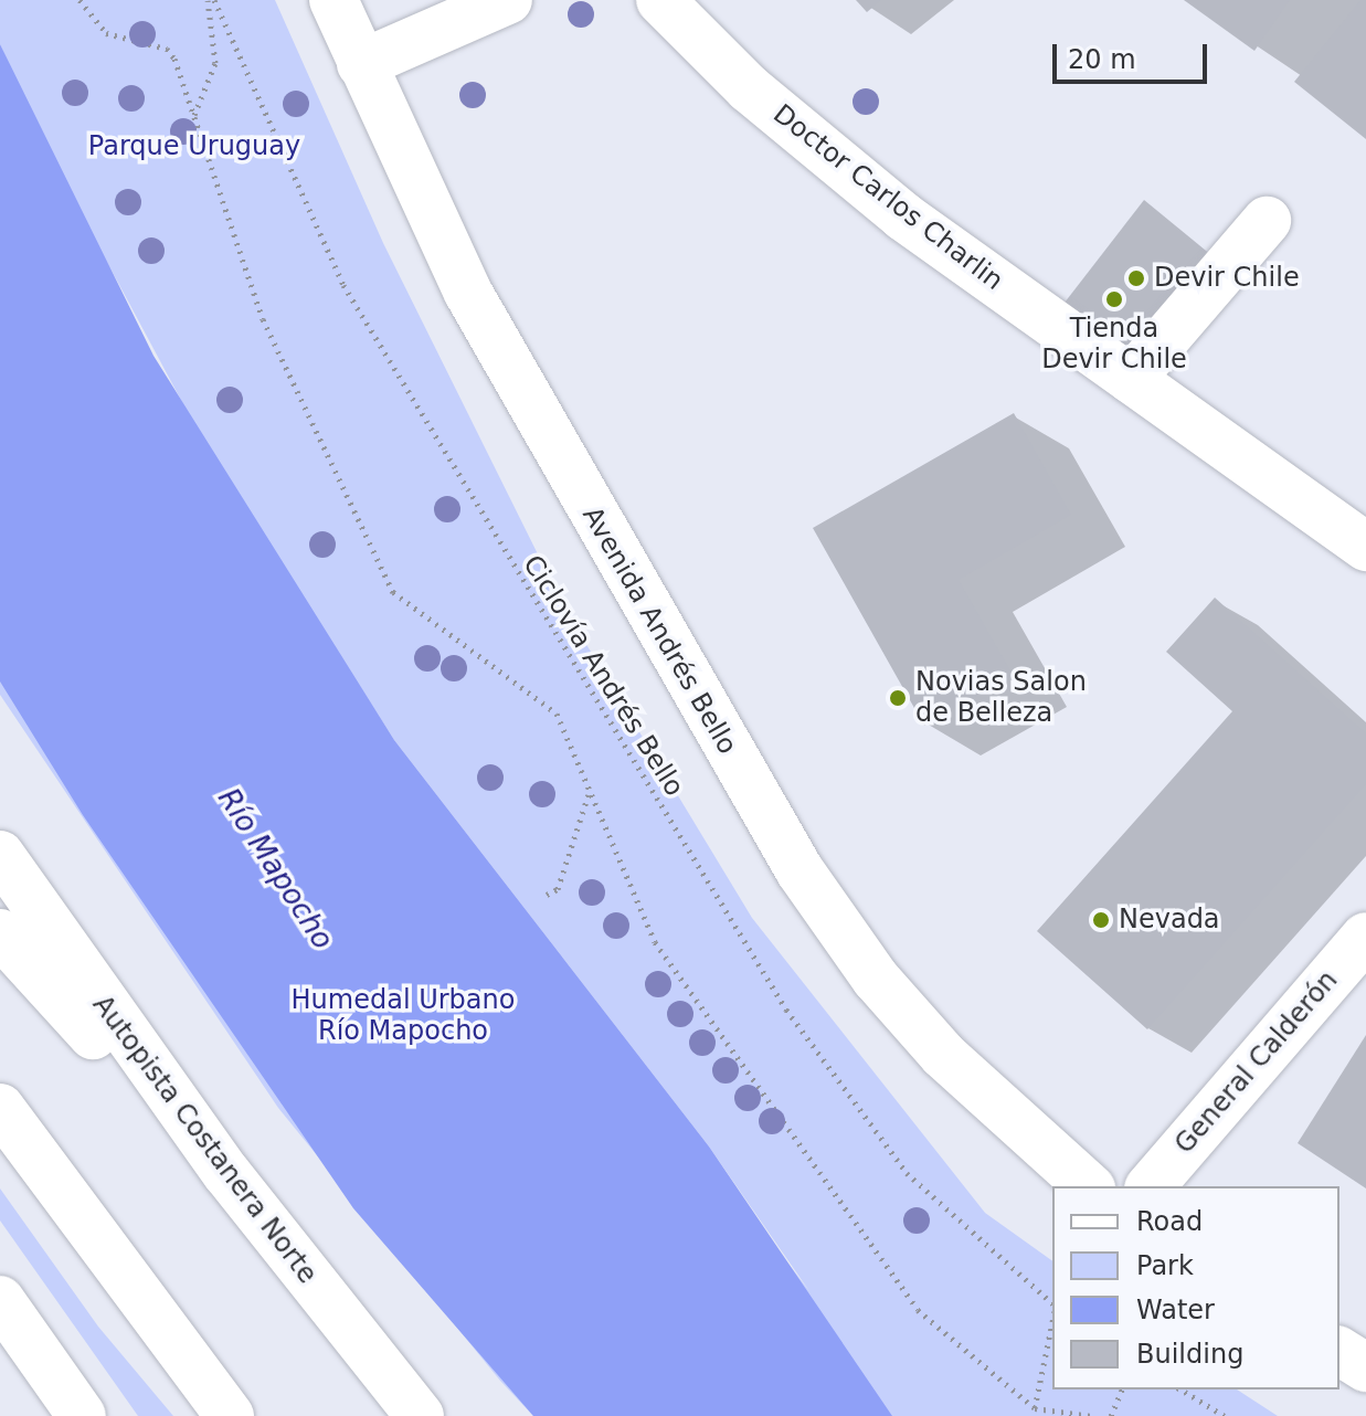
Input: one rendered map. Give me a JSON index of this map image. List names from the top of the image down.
{
  "streets": {
    "main road": [
      "Doctor Carlos Charlin",
      "Avenida Andrés Bello",
      "General Calderón",
      "Autopista Costanera Norte"
    ],
    "path": ["Ciclovía Andrés Bello"]
  },
  "water": ["Río Mapocho"],
  "parks": ["Parque Uruguay", "Humedal Urbano Río Mapocho"],
  "places": [
    "Devir Chile",
    "Tienda Devir Chile",
    "Novias Salon de Belleza",
    "Nevada"
  ],
  "legend": [
    "Road",
    "Park",
    "Water",
    "Building"
  ],
  "scale_bar": "20 m"
}
